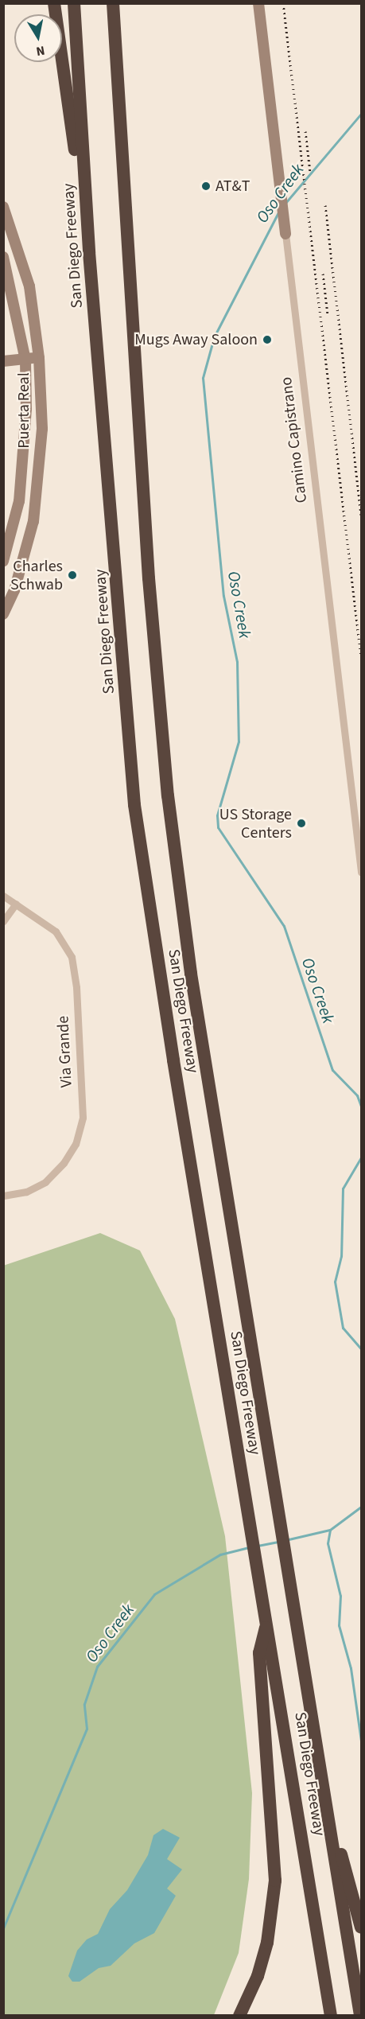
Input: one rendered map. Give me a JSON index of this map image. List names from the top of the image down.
{
  "streets": {
    "highway": ["San Diego Freeway"],
    "street": ["Puerta Real", "Camino Capistrano", "Via Grande"]
  },
  "water": ["Oso Creek"],
  "places": [
    "AT&T",
    "Mugs Away Saloon",
    "Charles Schwab",
    "US Storage Centers"
  ],
  "north": "bottom"
}
